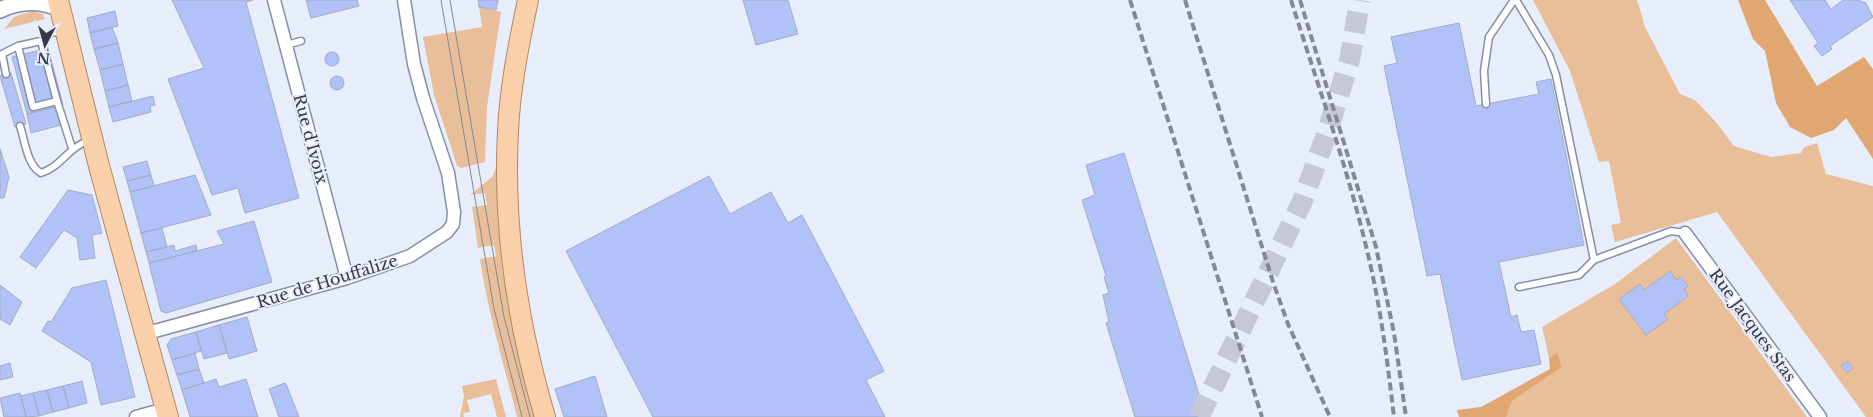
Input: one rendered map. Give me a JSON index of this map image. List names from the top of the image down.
{
  "streets": {
    "street": ["Rue d'Ivoix", "Rue de Houffalize", "Rue Jacques Stas"]
  },
  "crossings": [
    ["Rue d'Ivoix", "Rue de Houffalize"]
  ],
  "north": "bottom"
}
